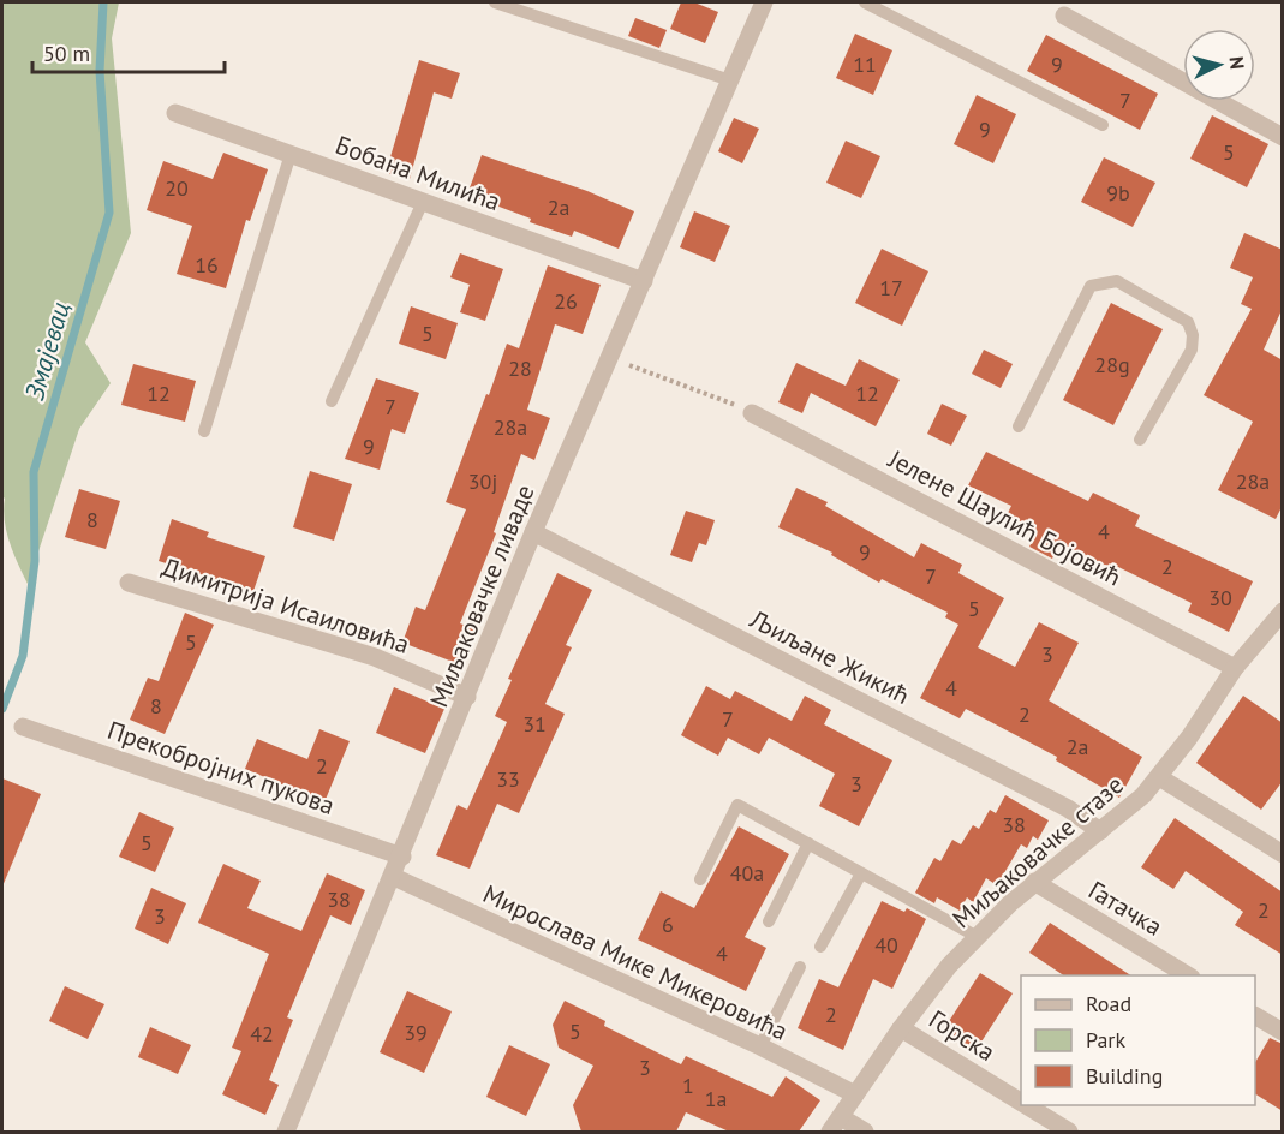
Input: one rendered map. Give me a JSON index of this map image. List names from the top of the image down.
{
  "streets": {
    "street": [
      "Бобана Милића",
      "Јелене Шаулић Бојовић",
      "Миљаковачке ливаде",
      "Димитрија Исаиловића",
      "Љиљане Жикић",
      "Прекобројних пукова",
      "Миљаковачке стазе",
      "Гатачка",
      "Мирослава Мике Микеровића",
      "Горска"
    ]
  },
  "crossings": [
    ["Бобана Милића", "Миљаковачке ливаде"],
    ["Јелене Шаулић Бојовић", "Миљаковачке стазе"],
    ["Миљаковачке ливаде", "Димитрија Исаиловића"],
    ["Миљаковачке ливаде", "Љиљане Жикић"],
    ["Миљаковачке ливаде", "Прекобројних пукова"],
    ["Миљаковачке ливаде", "Мирослава Мике Микеровића"],
    ["Љиљане Жикић", "Миљаковачке стазе"],
    ["Миљаковачке стазе", "Гатачка"],
    ["Миљаковачке стазе", "Мирослава Мике Микеровића"],
    ["Миљаковачке стазе", "Горска"]
  ],
  "water": ["Змајевац"],
  "house_numbers": [
    "11",
    "9",
    "7",
    "9",
    "5",
    "20",
    "9b",
    "2a",
    "16",
    "17",
    "26",
    "5",
    "28g",
    "28",
    "12",
    "12",
    "7",
    "28a",
    "9",
    "30j",
    "28a",
    "8",
    "4",
    "9",
    "2",
    "7",
    "30",
    "5",
    "5",
    "3",
    "4",
    "8",
    "2",
    "7",
    "31",
    "2a",
    "2",
    "33",
    "3",
    "38",
    "5",
    "40a",
    "38",
    "2",
    "3",
    "6",
    "40",
    "4",
    "2",
    "5",
    "39",
    "42",
    "3",
    "1",
    "1a"
  ],
  "legend": ["Road", "Park", "Building"],
  "scale_bar": "50 m",
  "north": "right"
}
